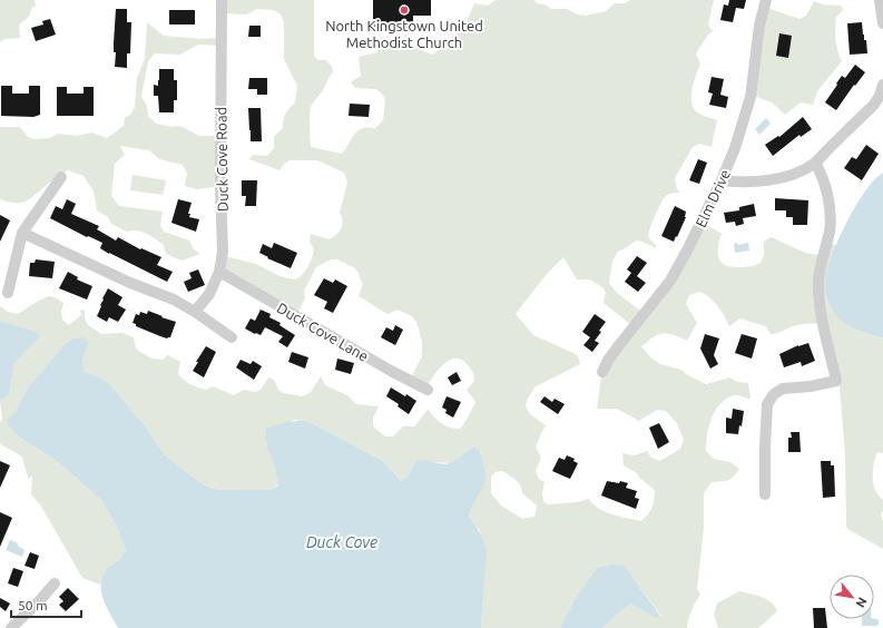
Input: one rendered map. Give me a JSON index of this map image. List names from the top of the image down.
{
  "streets": {
    "street": ["Duck Cove Road", "Elm Drive", "Duck Cove Lane"]
  },
  "crossings": [
    ["Duck Cove Road", "Duck Cove Lane"]
  ],
  "water": ["Duck Cove"],
  "places": ["North Kingstown United Methodist Church"],
  "scale_bar": "50 m",
  "north": "bottom right"
}
